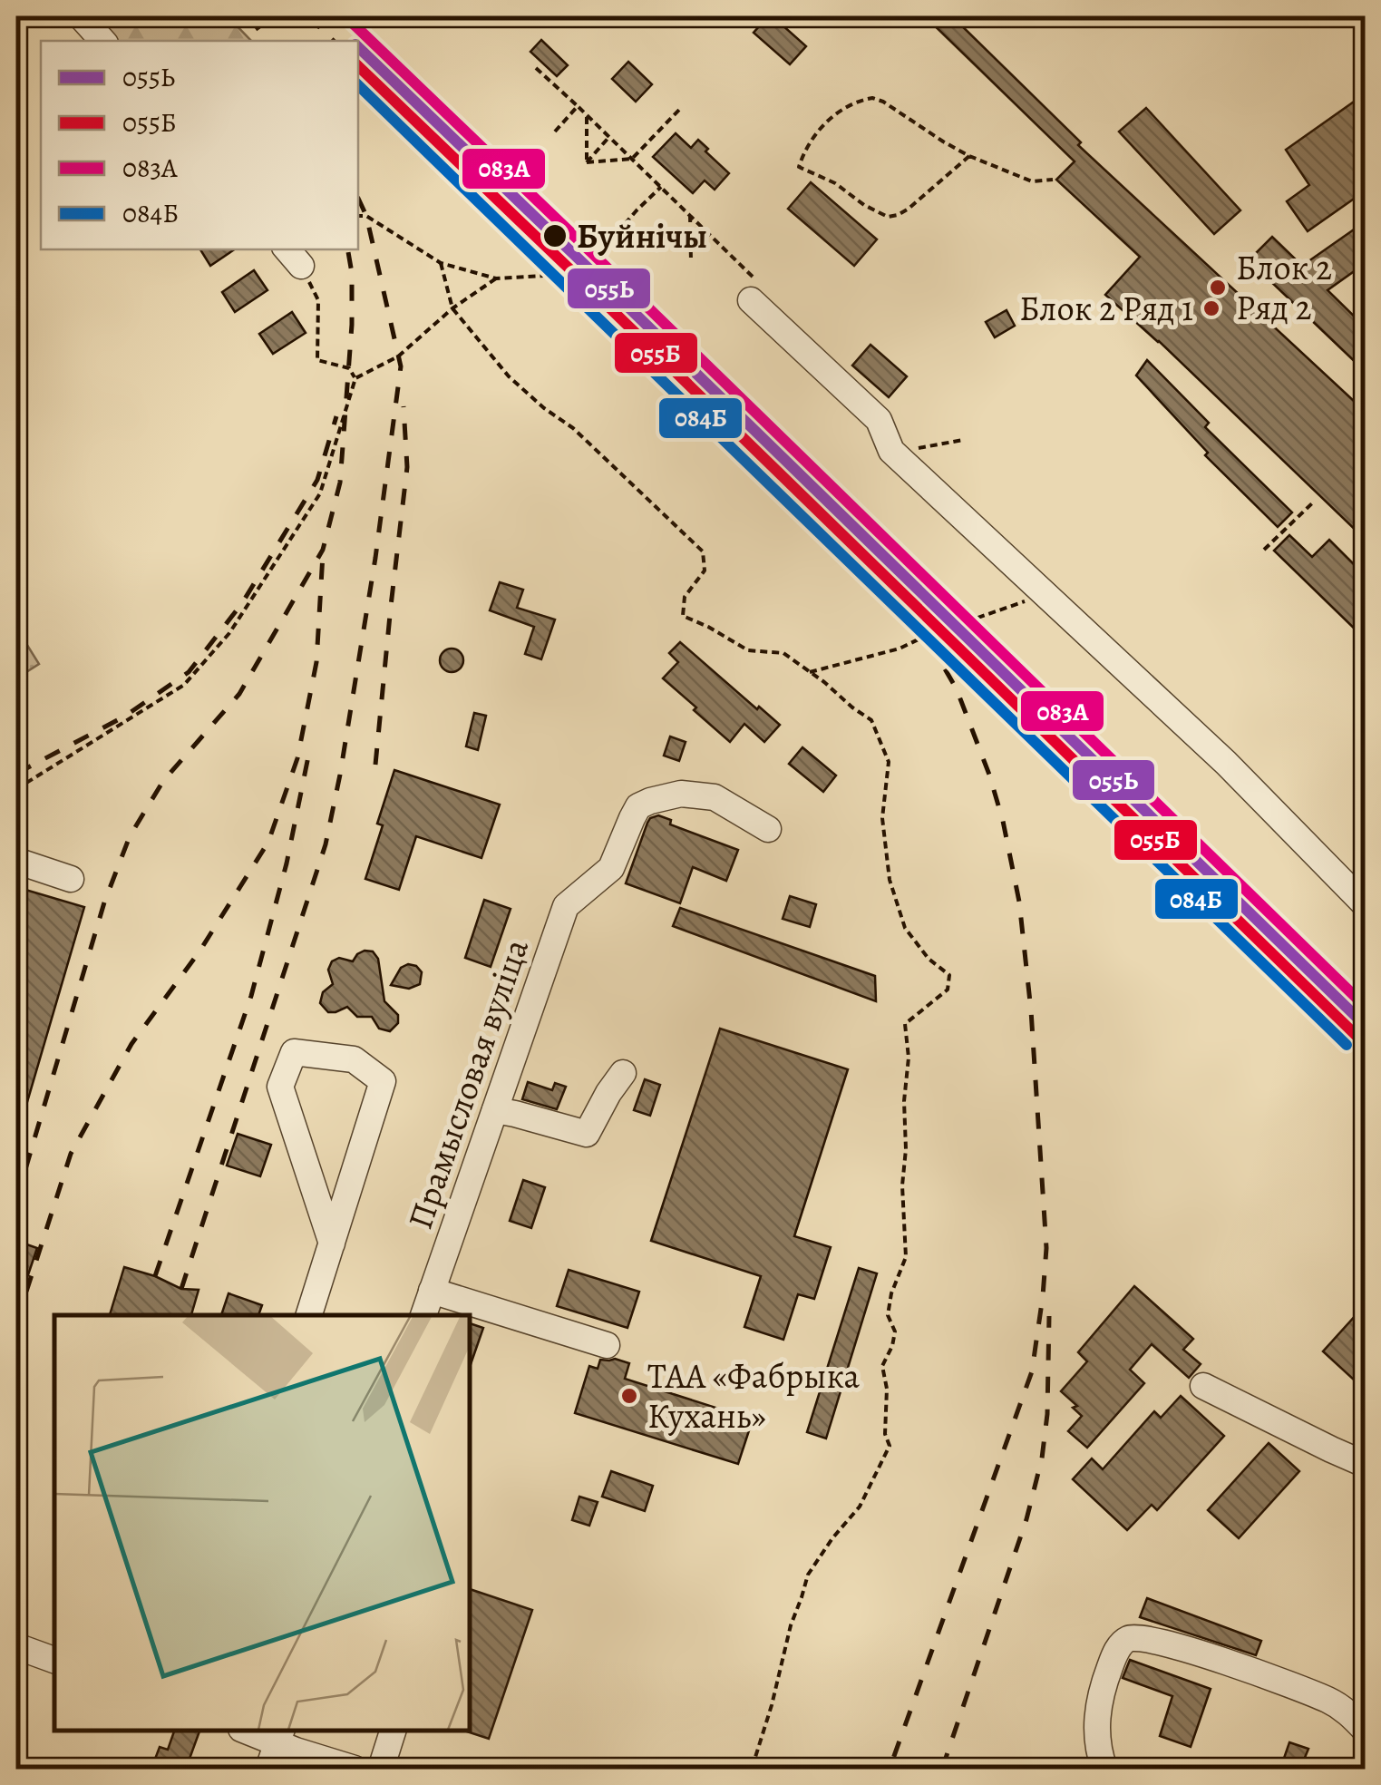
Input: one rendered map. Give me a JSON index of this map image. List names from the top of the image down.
{
  "streets": {
    "street": ["Прамысловая вуліца"]
  },
  "places": [
    "Буйнічы",
    "Блок 2 Ряд 2",
    "Блок 2 Ряд 1",
    "ТАА «Фабрыка Кухань»"
  ],
  "lines": [
    "transit line 083А",
    "transit line 055Ь",
    "transit line 055Б",
    "transit line 084Б"
  ],
  "legend": [
    "055Ь",
    "055Б",
    "083А",
    "084Б"
  ]
}
